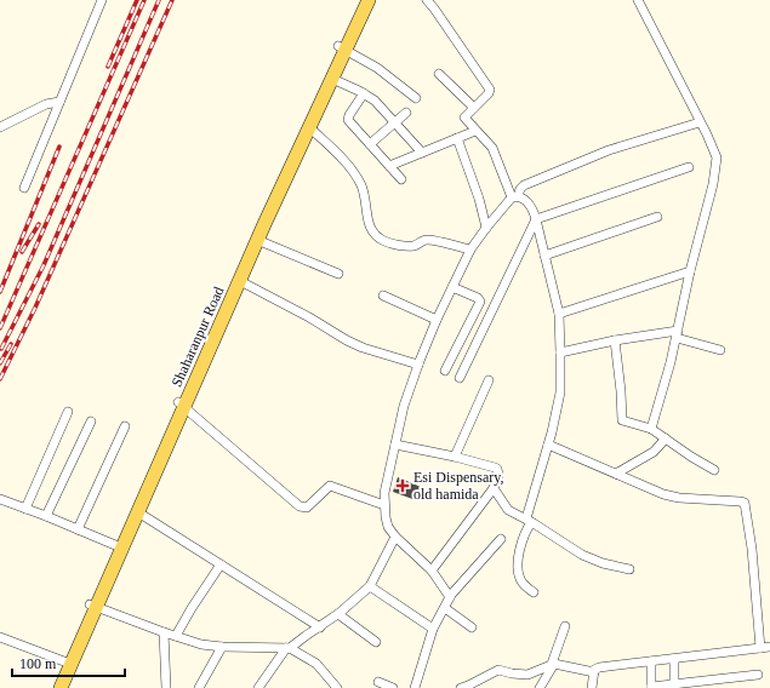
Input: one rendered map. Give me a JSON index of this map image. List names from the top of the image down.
{
  "streets": {
    "main road": ["Shaharanpur Road"]
  },
  "places": {
    "health": ["Esi Dispensary, old hamida"]
  },
  "scale_bar": "100 m"
}
